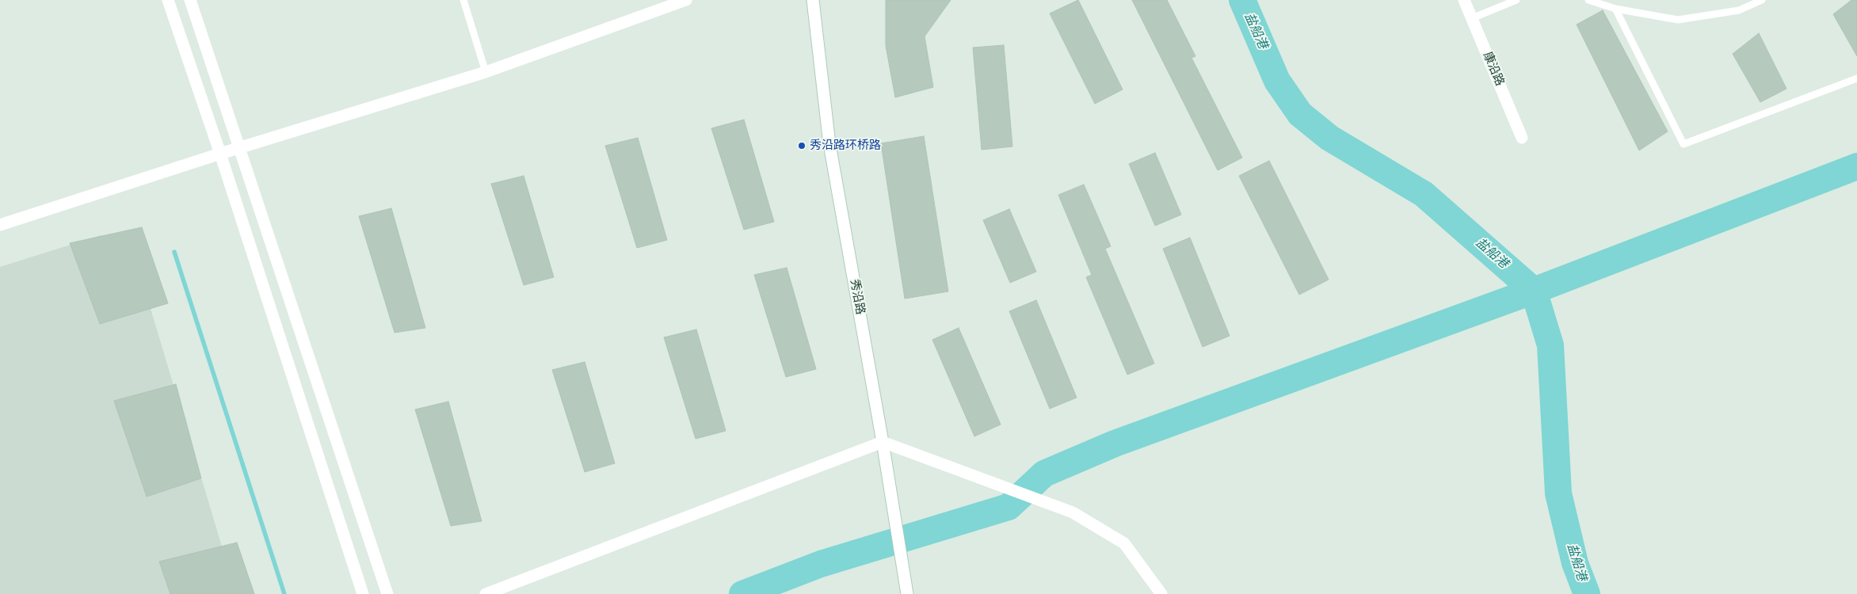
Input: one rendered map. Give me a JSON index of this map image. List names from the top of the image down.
{
  "streets": {
    "street": ["康沿路", "秀沿路"]
  },
  "water": ["盐船港"],
  "places": ["秀沿路环桥路"]
}
